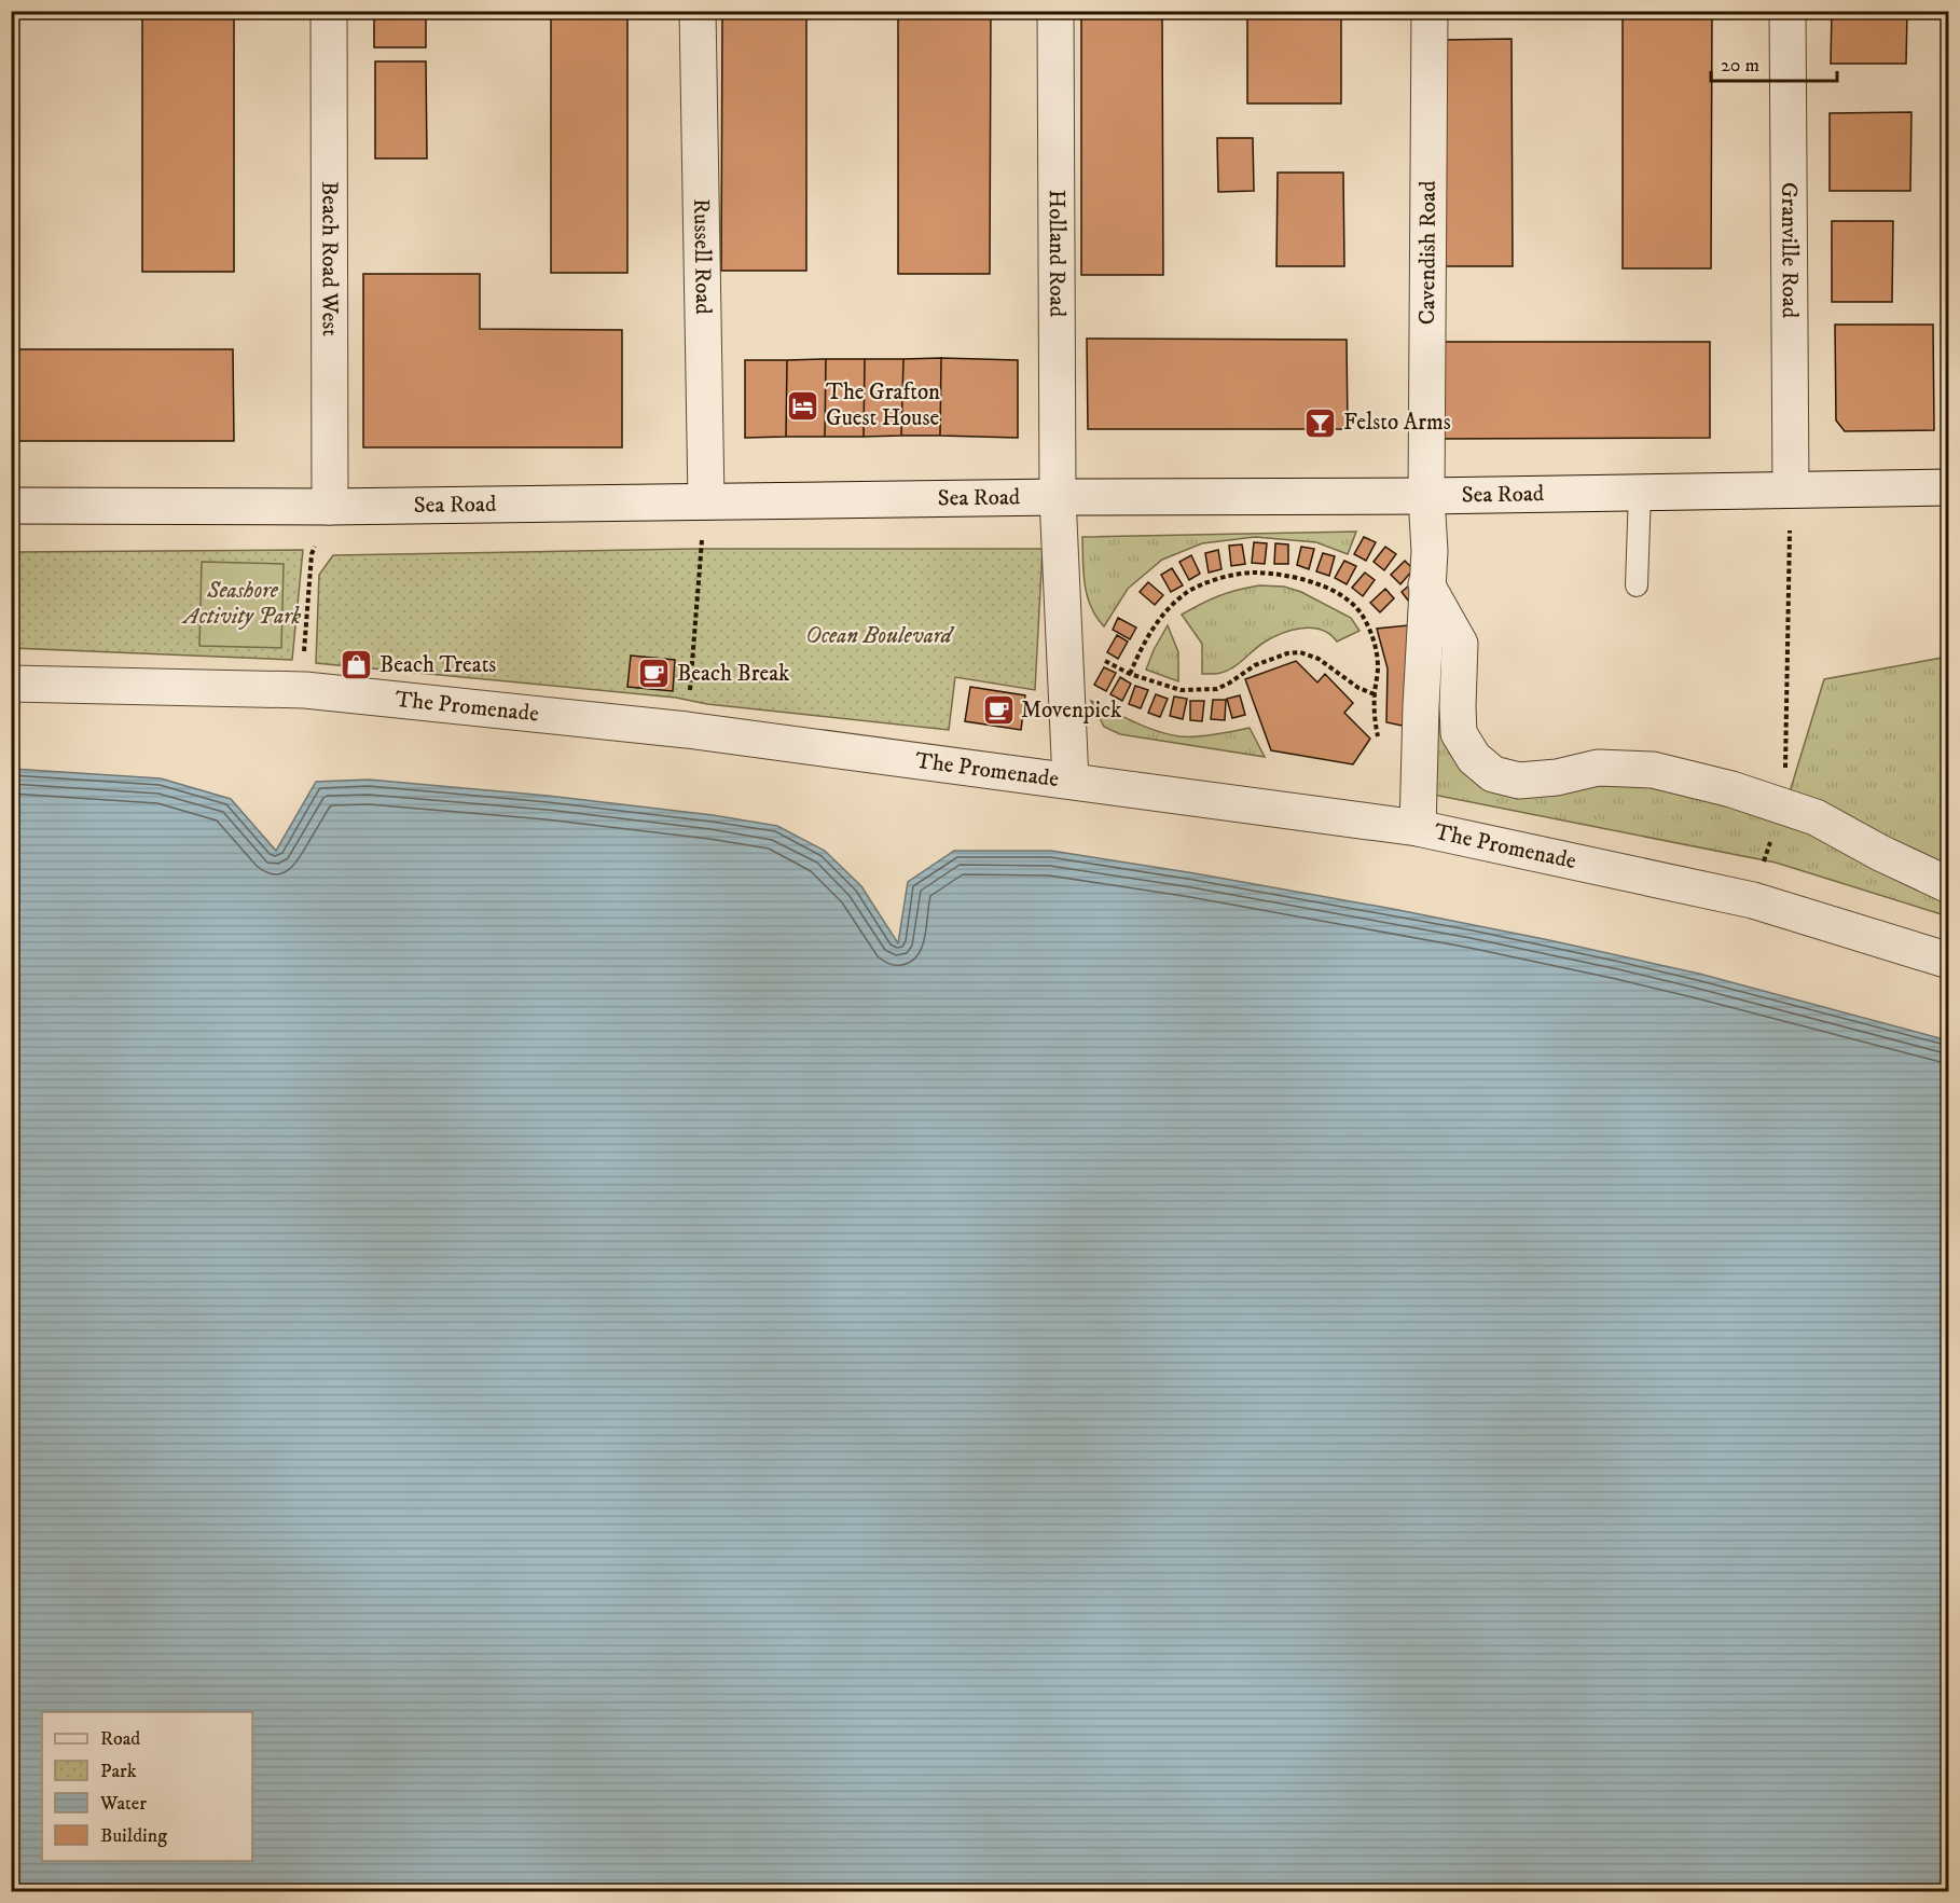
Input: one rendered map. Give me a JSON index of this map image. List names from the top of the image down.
{
  "streets": {
    "street": [
      "Granville Road",
      "Cavendish Road",
      "Holland Road",
      "Russell Road",
      "Beach Road West",
      "Sea Road",
      "The Promenade"
    ]
  },
  "crossings": [
    ["Granville Road", "Sea Road"],
    ["Cavendish Road", "Sea Road"],
    ["Cavendish Road", "The Promenade"],
    ["Holland Road", "Sea Road"],
    ["Holland Road", "The Promenade"],
    ["Russell Road", "Sea Road"],
    ["Beach Road West", "Sea Road"]
  ],
  "parks": ["Seashore Activity Park", "Ocean Boulevard"],
  "places": {
    "hotel": ["The Grafton Guest House"],
    "bar": ["Felsto Arms"],
    "shop": ["Beach Treats"],
    "cafe": ["Beach Break", "Movenpick"]
  },
  "legend": [
    "Road",
    "Park",
    "Water",
    "Building"
  ],
  "scale_bar": "20 m"
}
